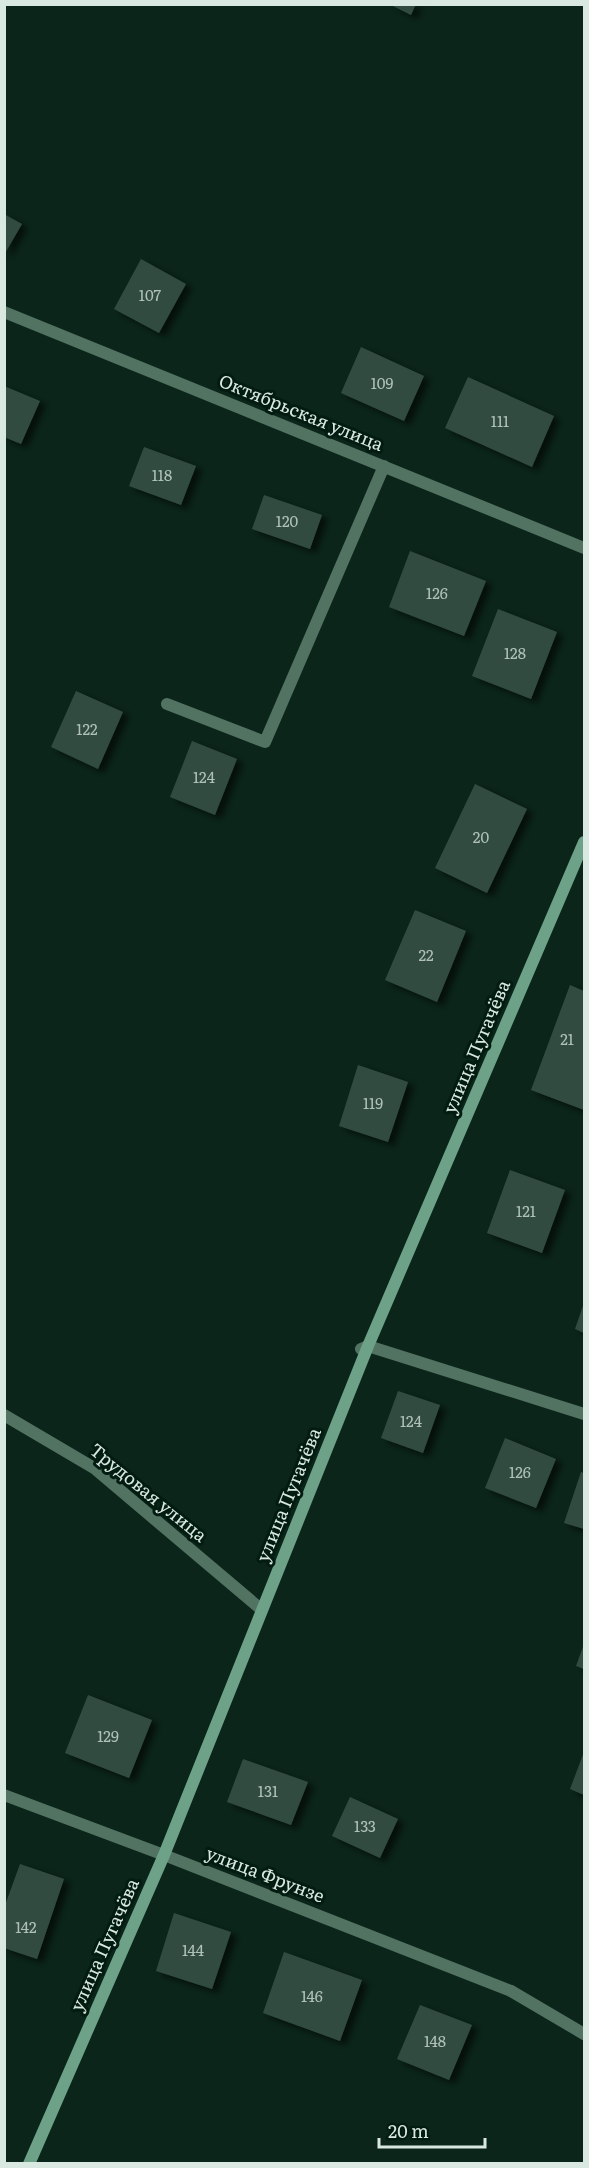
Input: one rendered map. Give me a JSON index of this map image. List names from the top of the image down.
{
  "streets": {
    "street": [
      "Октябрьская улица",
      "улица Пугачёва",
      "Трудовая улица",
      "улица Фрунзе"
    ]
  },
  "crossings": [
    ["улица Пугачёва", "Трудовая улица"],
    ["улица Пугачёва", "улица Фрунзе"]
  ],
  "house_numbers": [
    "107",
    "109",
    "111",
    "118",
    "120",
    "126",
    "128",
    "122",
    "124",
    "20",
    "22",
    "21",
    "119",
    "121",
    "124",
    "126",
    "129",
    "131",
    "133",
    "142",
    "144",
    "146",
    "148"
  ],
  "scale_bar": "20 m"
}
